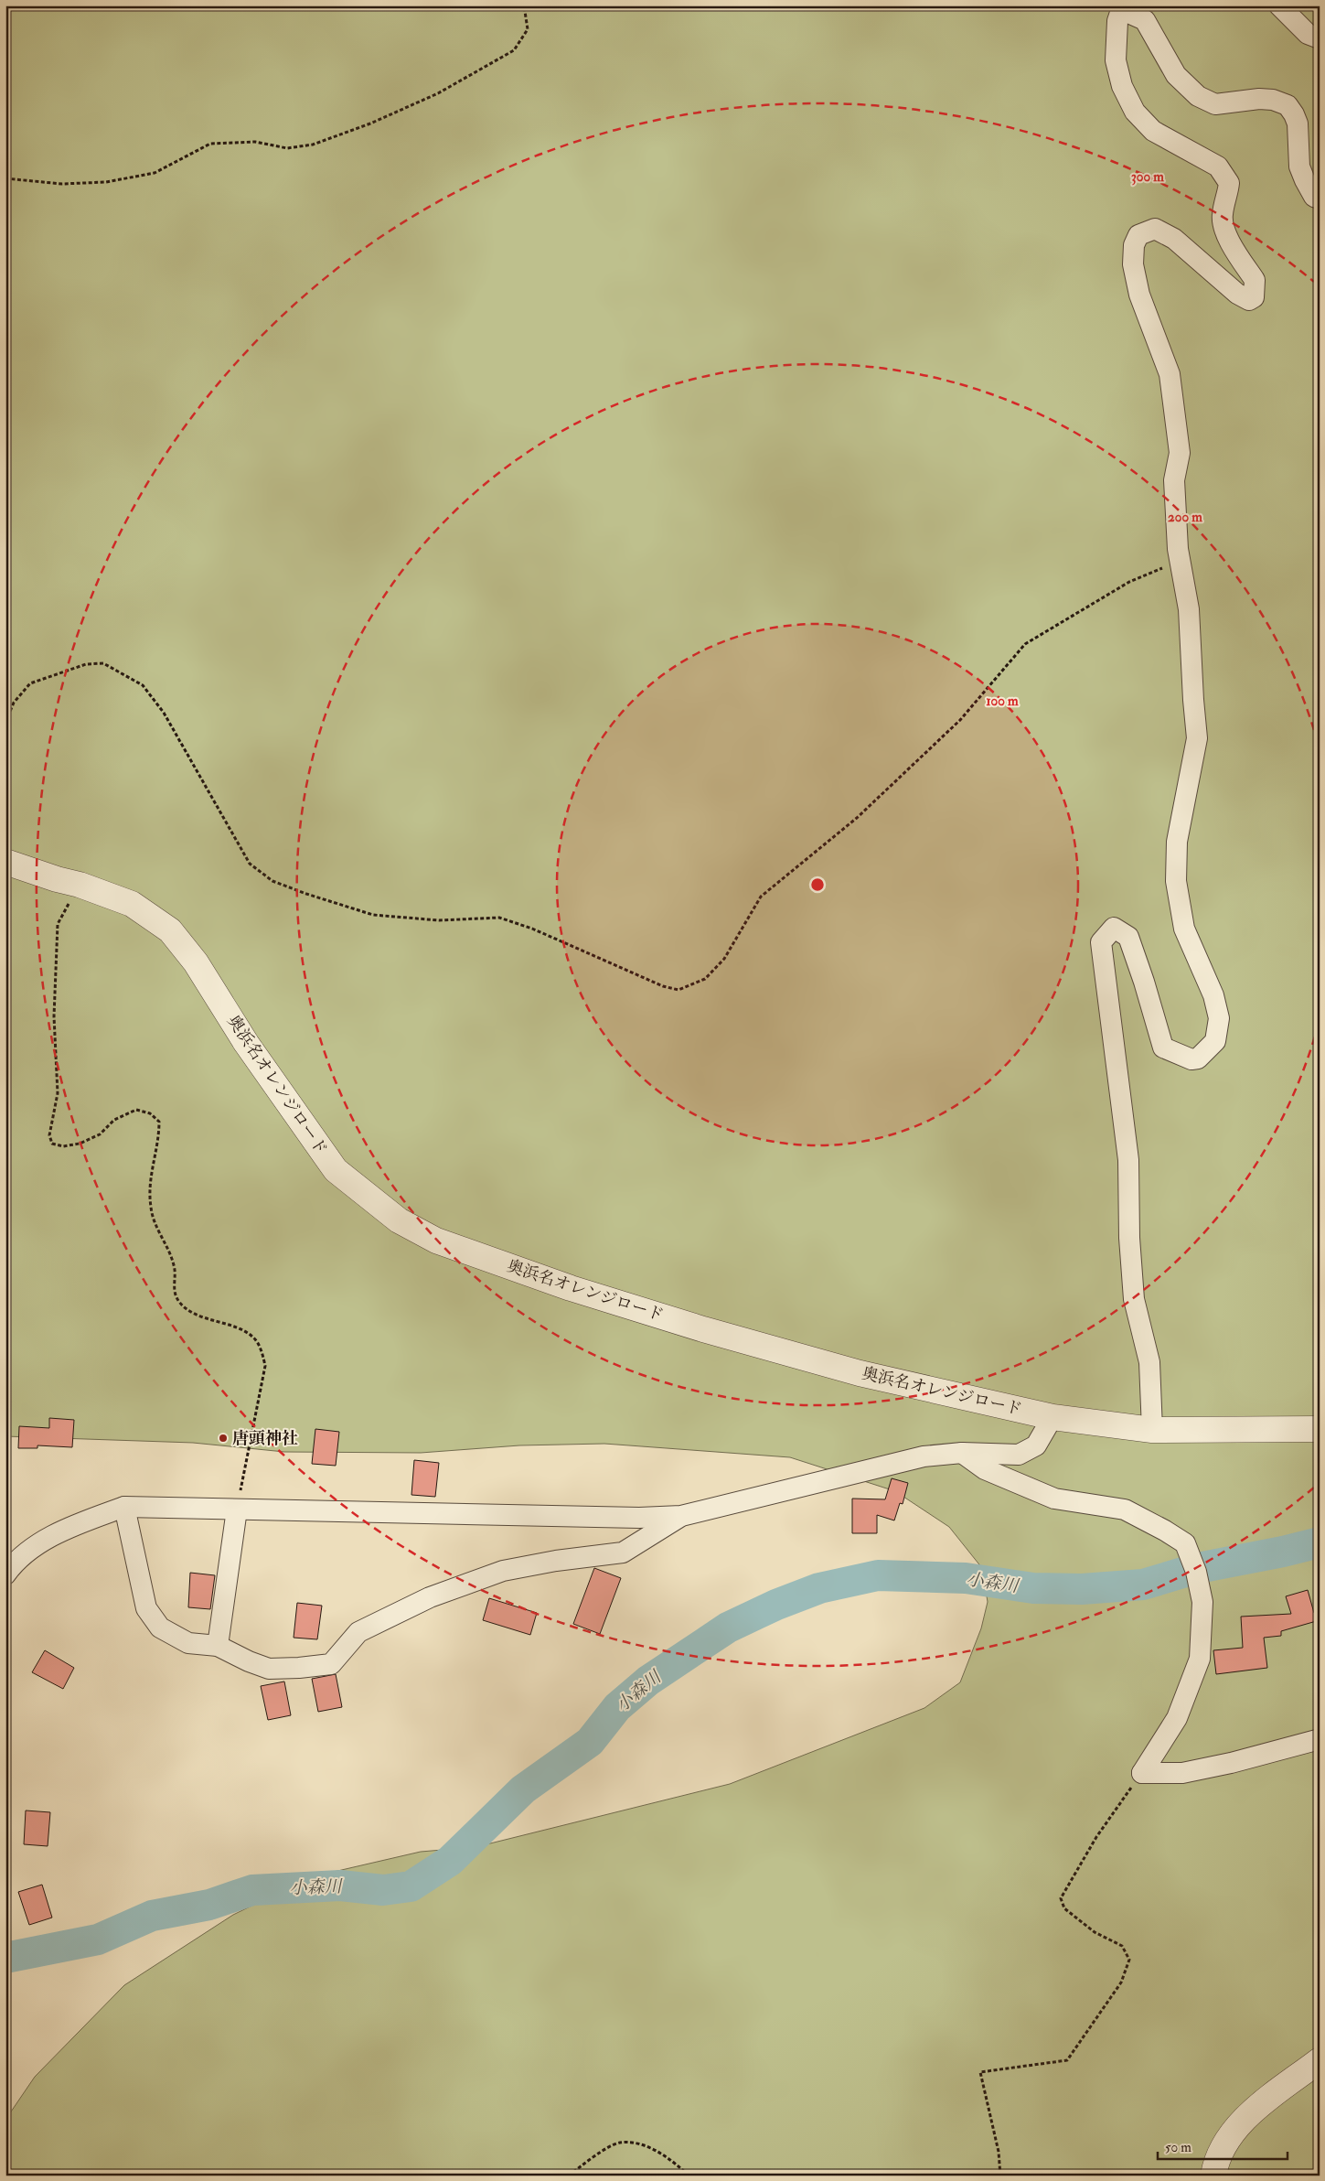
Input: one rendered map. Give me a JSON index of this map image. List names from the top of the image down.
{
  "streets": {
    "street": ["奥浜名オレンジロード"]
  },
  "water": ["小森川"],
  "places": ["唐頭神社"],
  "scale_bar": "50 m",
  "rings": ["300 m", "200 m", "100 m"]
}
